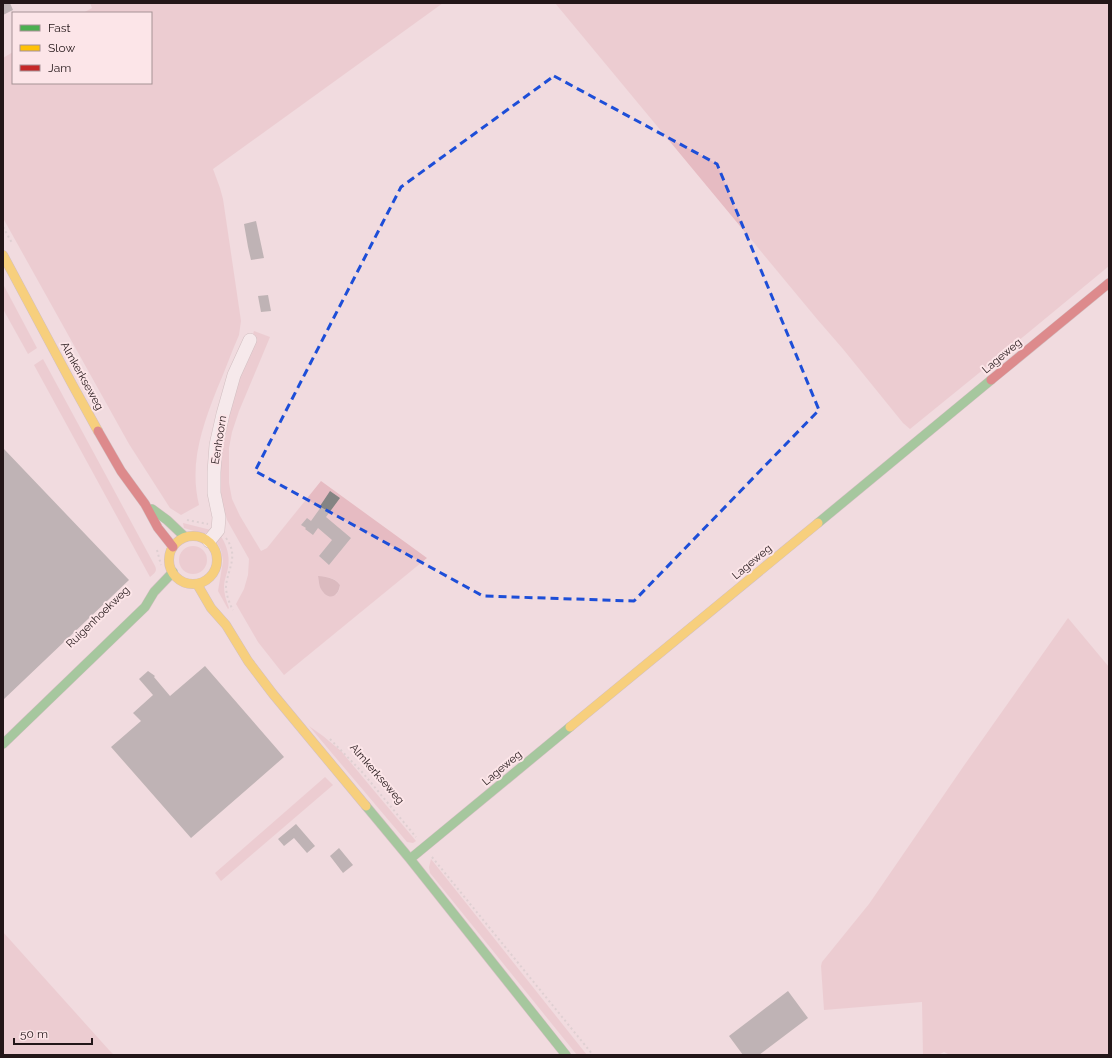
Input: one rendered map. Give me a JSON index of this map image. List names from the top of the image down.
{
  "streets": {
    "street": ["Lageweg", "Almkerkseweg", "Eenhoorn"]
  },
  "crossings": [
    ["Lageweg", "Almkerkseweg"]
  ],
  "legend": ["Fast", "Slow", "Jam"],
  "scale_bar": "50 m"
}
